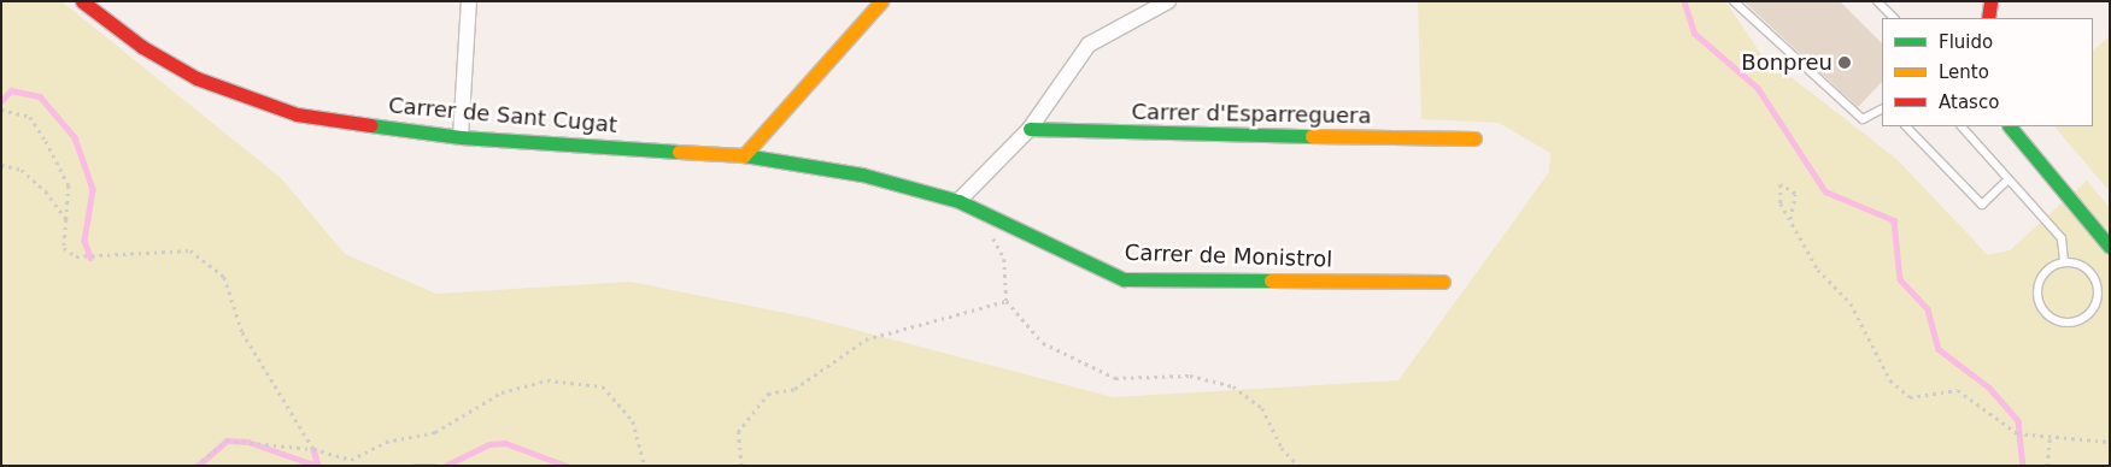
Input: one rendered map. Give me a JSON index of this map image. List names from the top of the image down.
{
  "streets": {
    "street": ["Carrer d'Esparreguera", "Carrer de Sant Cugat", "Carrer de Monistrol"]
  },
  "crossings": [
    ["Carrer de Sant Cugat", "Carrer de Monistrol"]
  ],
  "places": ["Bonpreu"],
  "legend": ["Fluido", "Lento", "Atasco"]
}
